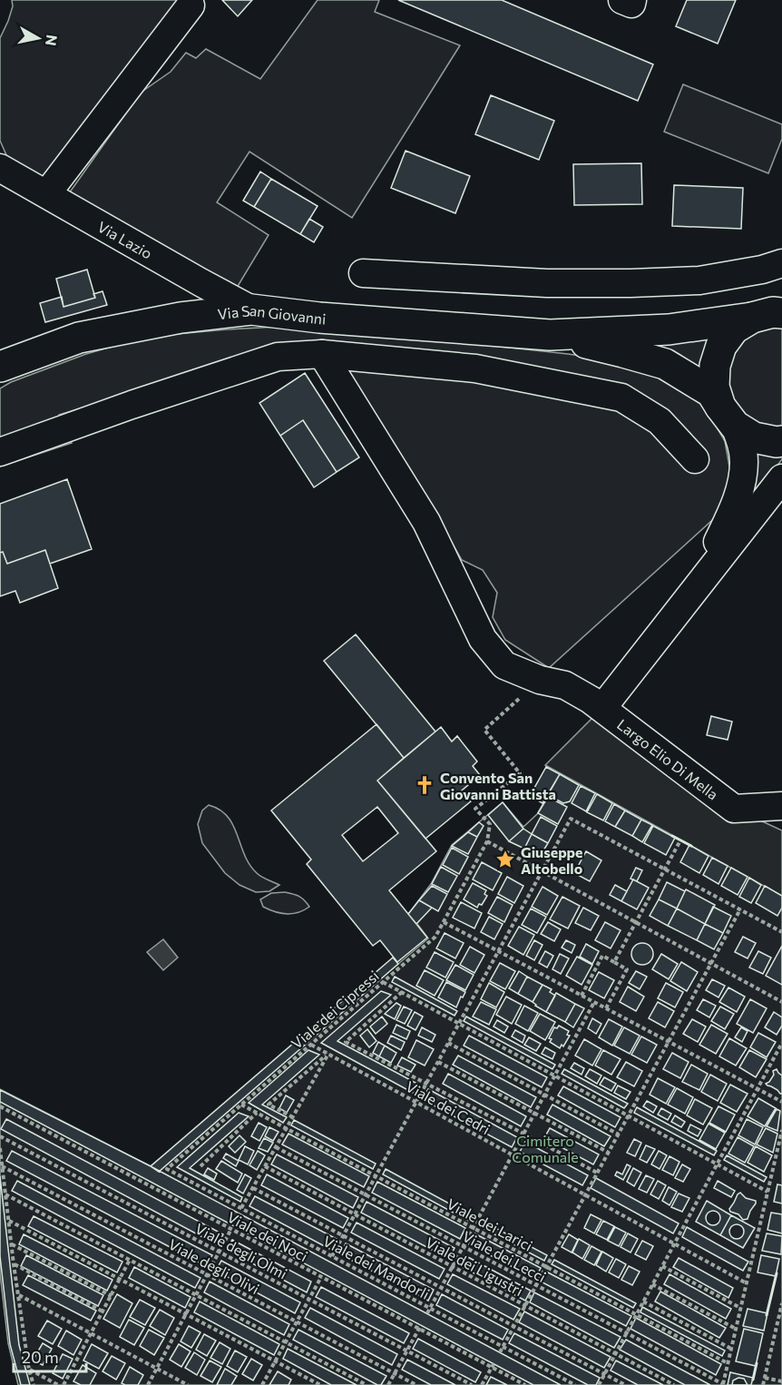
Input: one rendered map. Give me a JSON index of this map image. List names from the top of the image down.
{
  "streets": {
    "main road": ["Via San Giovanni"],
    "street": ["Via Lazio", "Largo Elio Di Mella"],
    "path": [
      "Viale dei Cipressi",
      "Viale dei Cedri",
      "Viale dei Larici",
      "Viale dei Noci",
      "Viale degli Olmi",
      "Viale dei Lecci",
      "Viale degli Olivi",
      "Viale dei Ligustri",
      "Viale dei Mandorli"
    ]
  },
  "crossings": [
    ["Via Lazio", "Via San Giovanni"],
    ["Viale dei Cipressi", "Viale dei Cedri"],
    ["Viale dei Cipressi", "Viale dei Larici"],
    ["Viale dei Cipressi", "Viale dei Mandorli"]
  ],
  "parks": ["Cimitero Comunale"],
  "places": {
    "church": ["Convento San Giovanni Battista"],
    "place": ["Giuseppe Altobello"]
  },
  "scale_bar": "20 m",
  "north": "right"
}
